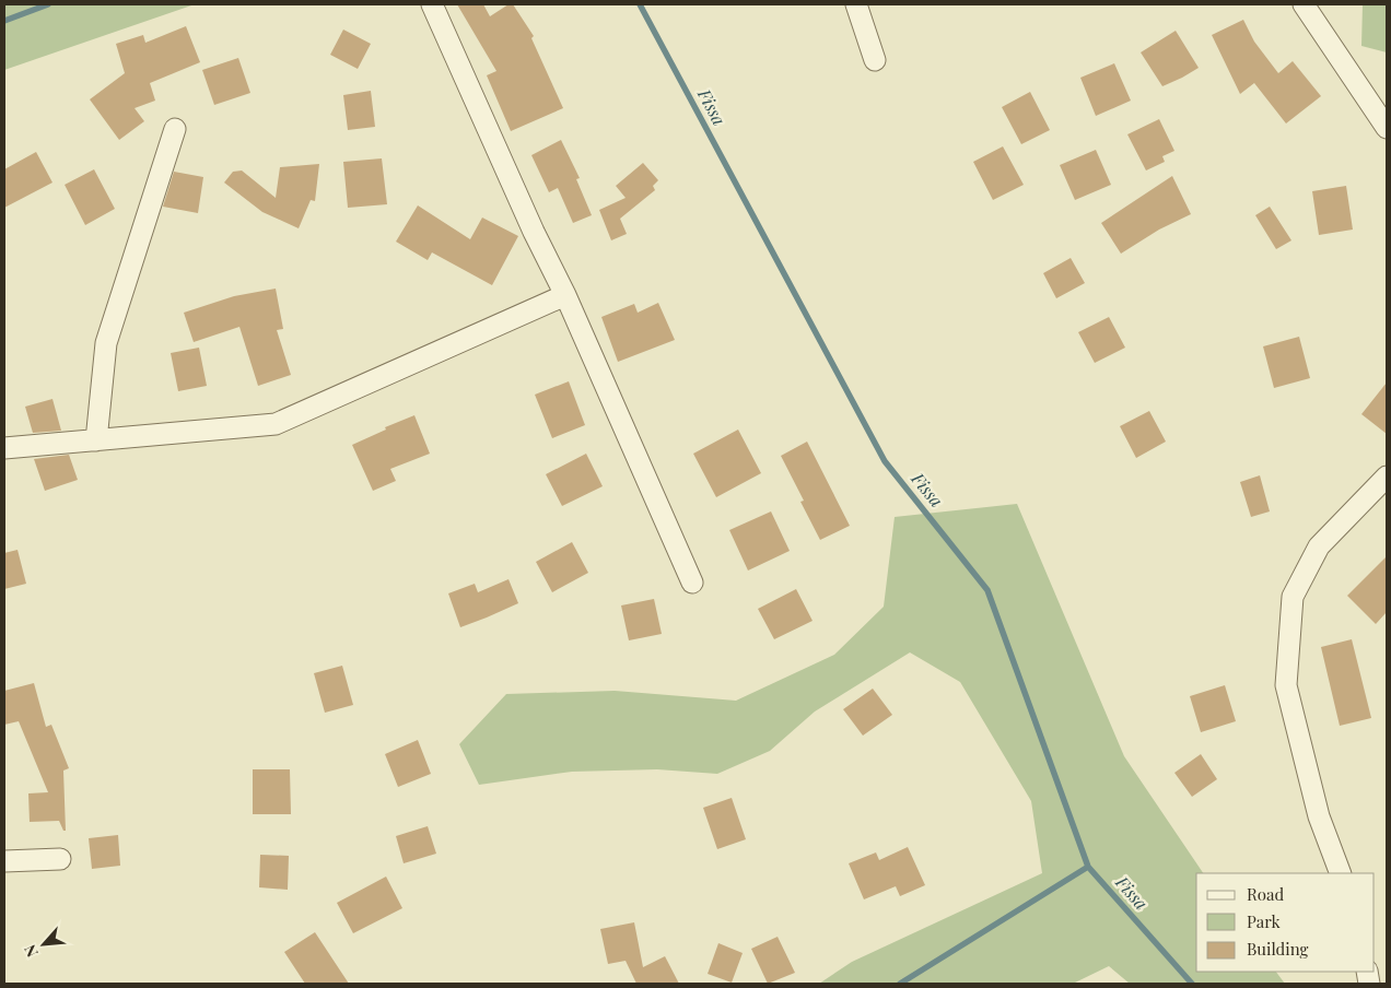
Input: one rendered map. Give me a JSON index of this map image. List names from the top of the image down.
{
  "water": ["Fissa"],
  "legend": ["Road", "Park", "Building"],
  "north": "bottom left"
}
